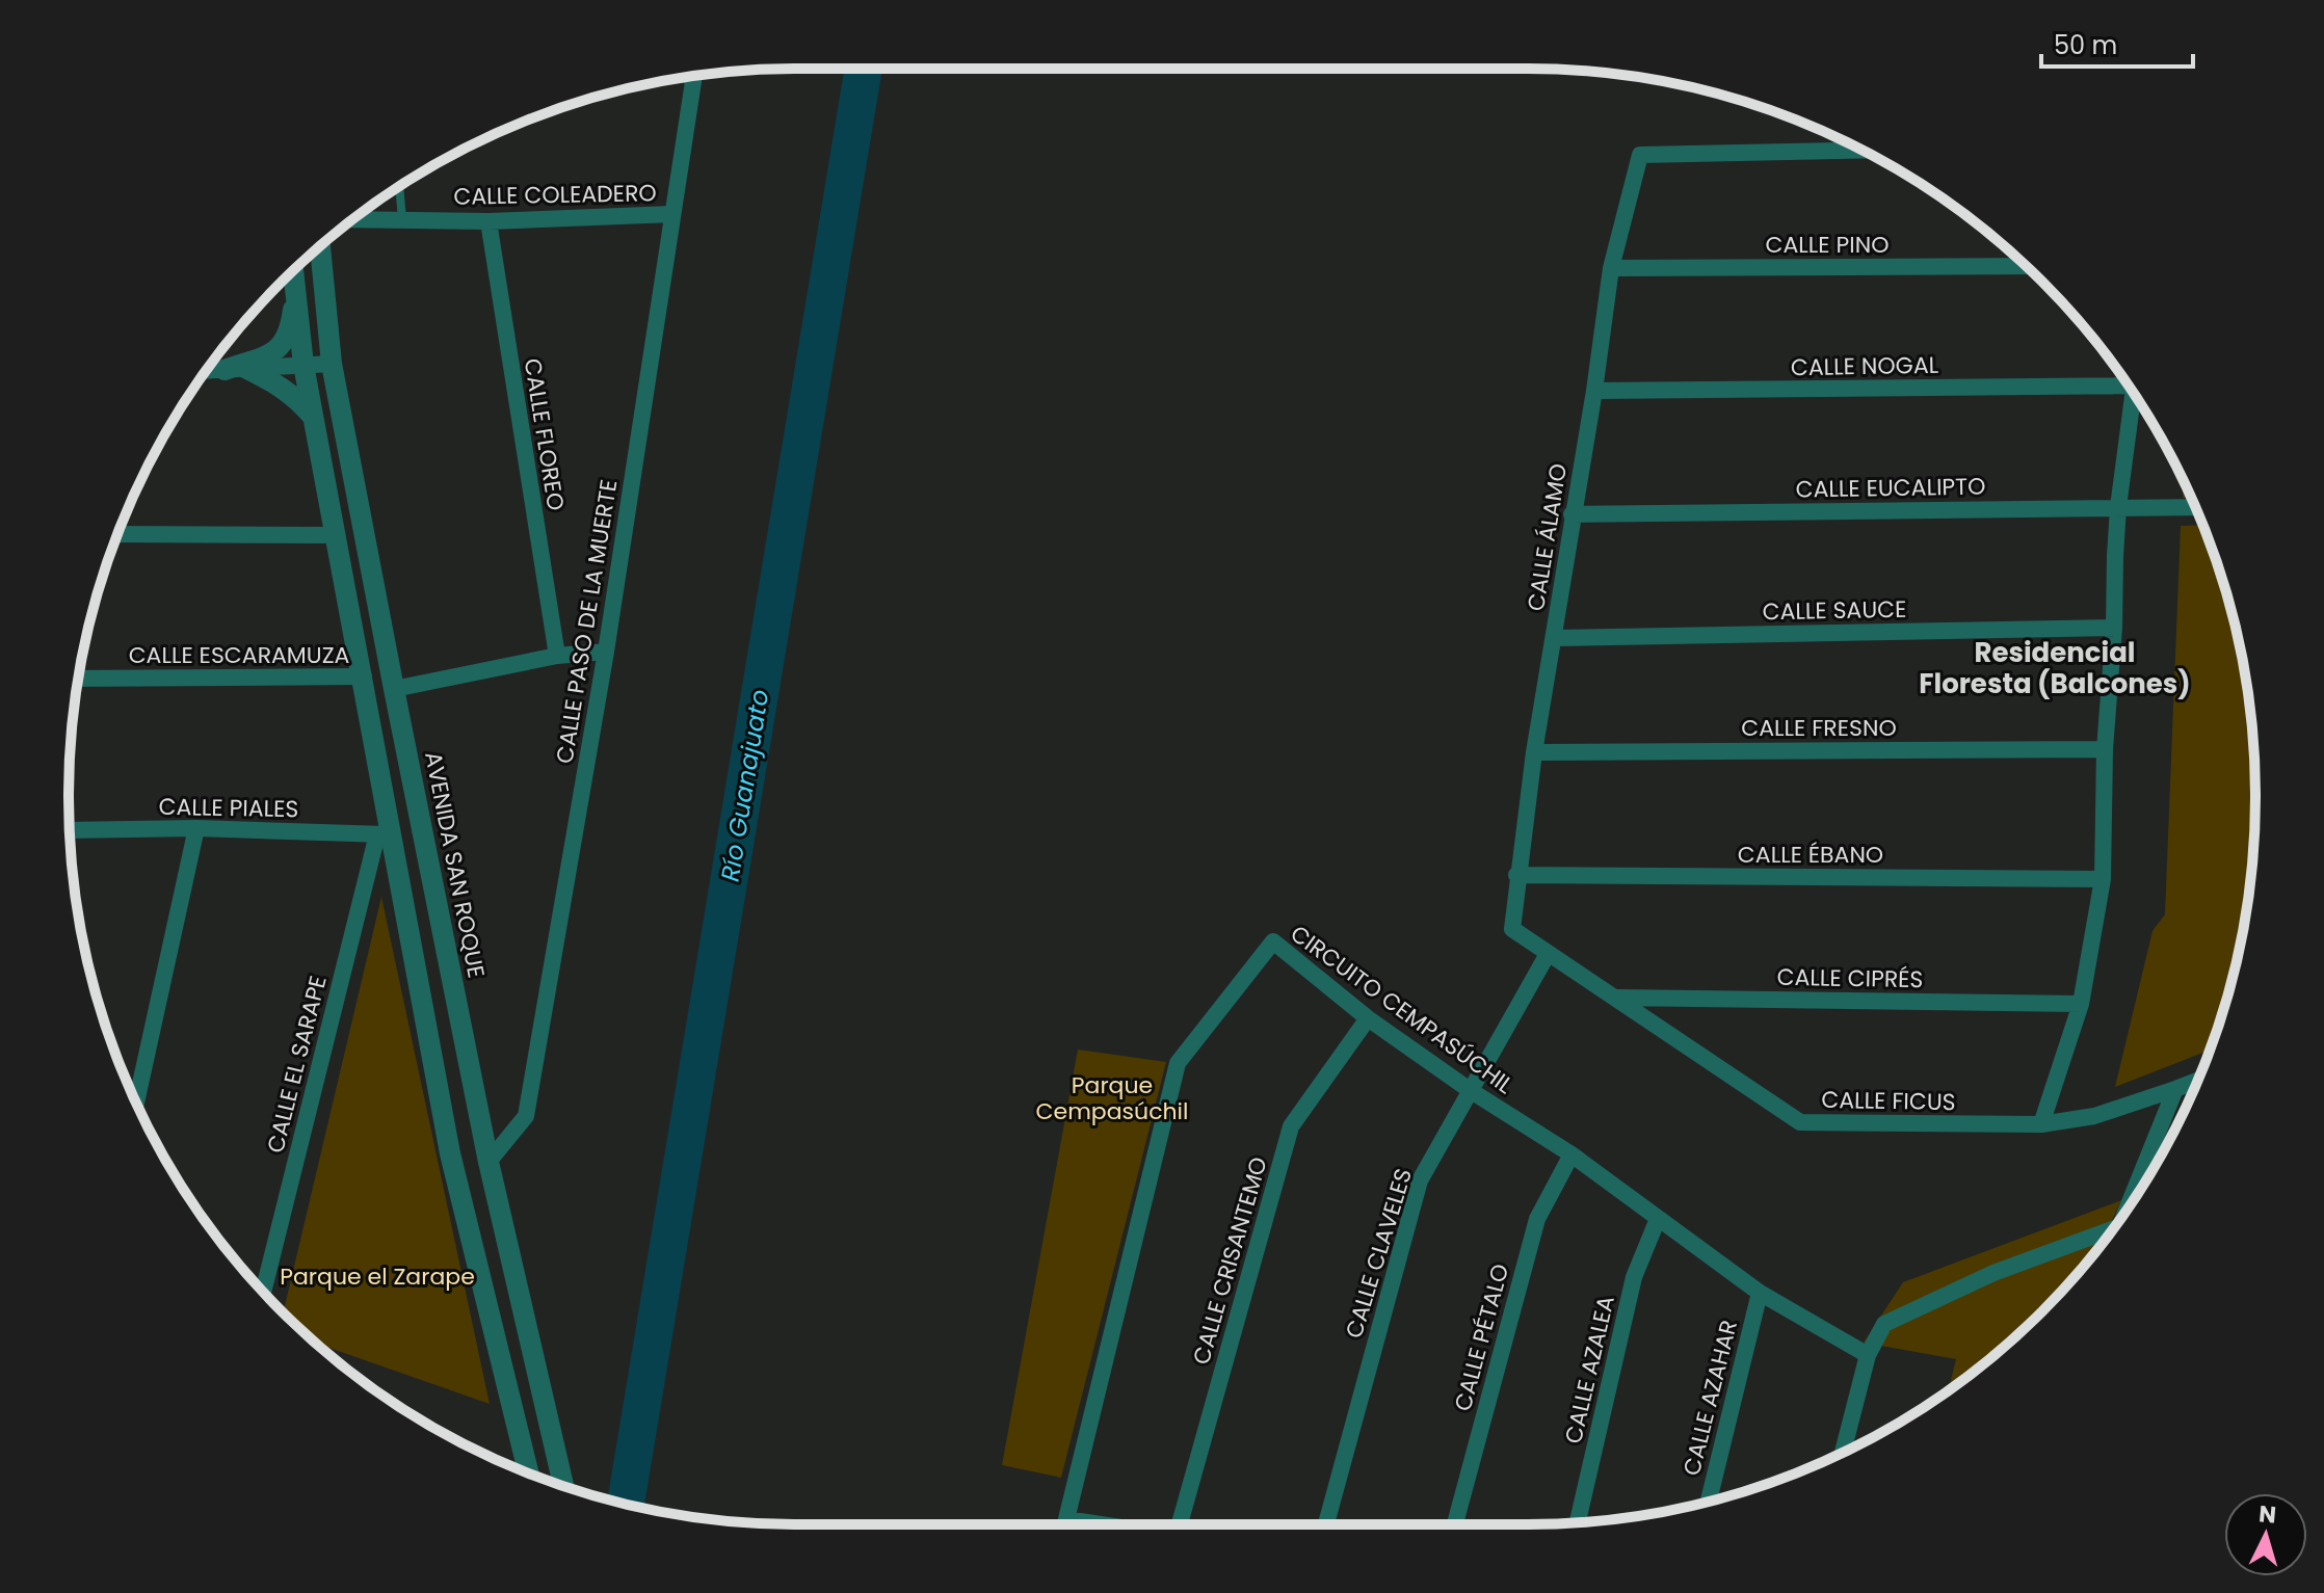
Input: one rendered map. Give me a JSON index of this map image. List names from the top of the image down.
{
  "streets": {
    "street": [
      "CALLE COLEADERO",
      "CALLE PINO",
      "CALLE NOGAL",
      "CALLE FLOREO",
      "CALLE EUCALIPTO",
      "CALLE ÁLAMO",
      "CALLE SAUCE",
      "CALLE PASO DE LA MUERTE",
      "CALLE ESCARAMUZA",
      "CALLE FRESNO",
      "CALLE PIALES",
      "CALLE ÉBANO",
      "AVENIDA SAN ROQUE",
      "CALLE CIPRÉS",
      "CIRCUITO CEMPASÚCHIL",
      "CALLE EL SARAPE",
      "CALLE FICUS",
      "CALLE CLAVELES",
      "CALLE CRISANTEMO",
      "CALLE PÉTALO",
      "CALLE AZALEA",
      "CALLE AZAHAR"
    ]
  },
  "crossings": [
    ["CALLE COLEADERO", "CALLE FLOREO"],
    ["CALLE COLEADERO", "CALLE PASO DE LA MUERTE"],
    ["CALLE PINO", "CALLE ÁLAMO"],
    ["CALLE NOGAL", "CALLE ÁLAMO"],
    ["CALLE EUCALIPTO", "CALLE ÁLAMO"],
    ["CALLE ÁLAMO", "CALLE SAUCE"],
    ["CALLE ÁLAMO", "CALLE FRESNO"],
    ["CALLE ÁLAMO", "CALLE ÉBANO"],
    ["CALLE ÁLAMO", "CALLE FICUS"],
    ["CALLE PASO DE LA MUERTE", "AVENIDA SAN ROQUE"],
    ["CALLE PIALES", "CALLE EL SARAPE"],
    ["CALLE CIPRÉS", "CALLE FICUS"],
    ["CIRCUITO CEMPASÚCHIL", "CALLE CLAVELES"],
    ["CIRCUITO CEMPASÚCHIL", "CALLE CRISANTEMO"],
    ["CIRCUITO CEMPASÚCHIL", "CALLE PÉTALO"],
    ["CIRCUITO CEMPASÚCHIL", "CALLE AZALEA"],
    ["CIRCUITO CEMPASÚCHIL", "CALLE AZAHAR"],
    ["CALLE FICUS", "CALLE CLAVELES"]
  ],
  "districts": ["Residencial Floresta (Balcones)"],
  "water": ["Río Guanajuato"],
  "parks": ["Parque Cempasúchil", "Parque el Zarape"],
  "scale_bar": "50 m",
  "north": "top"
}
